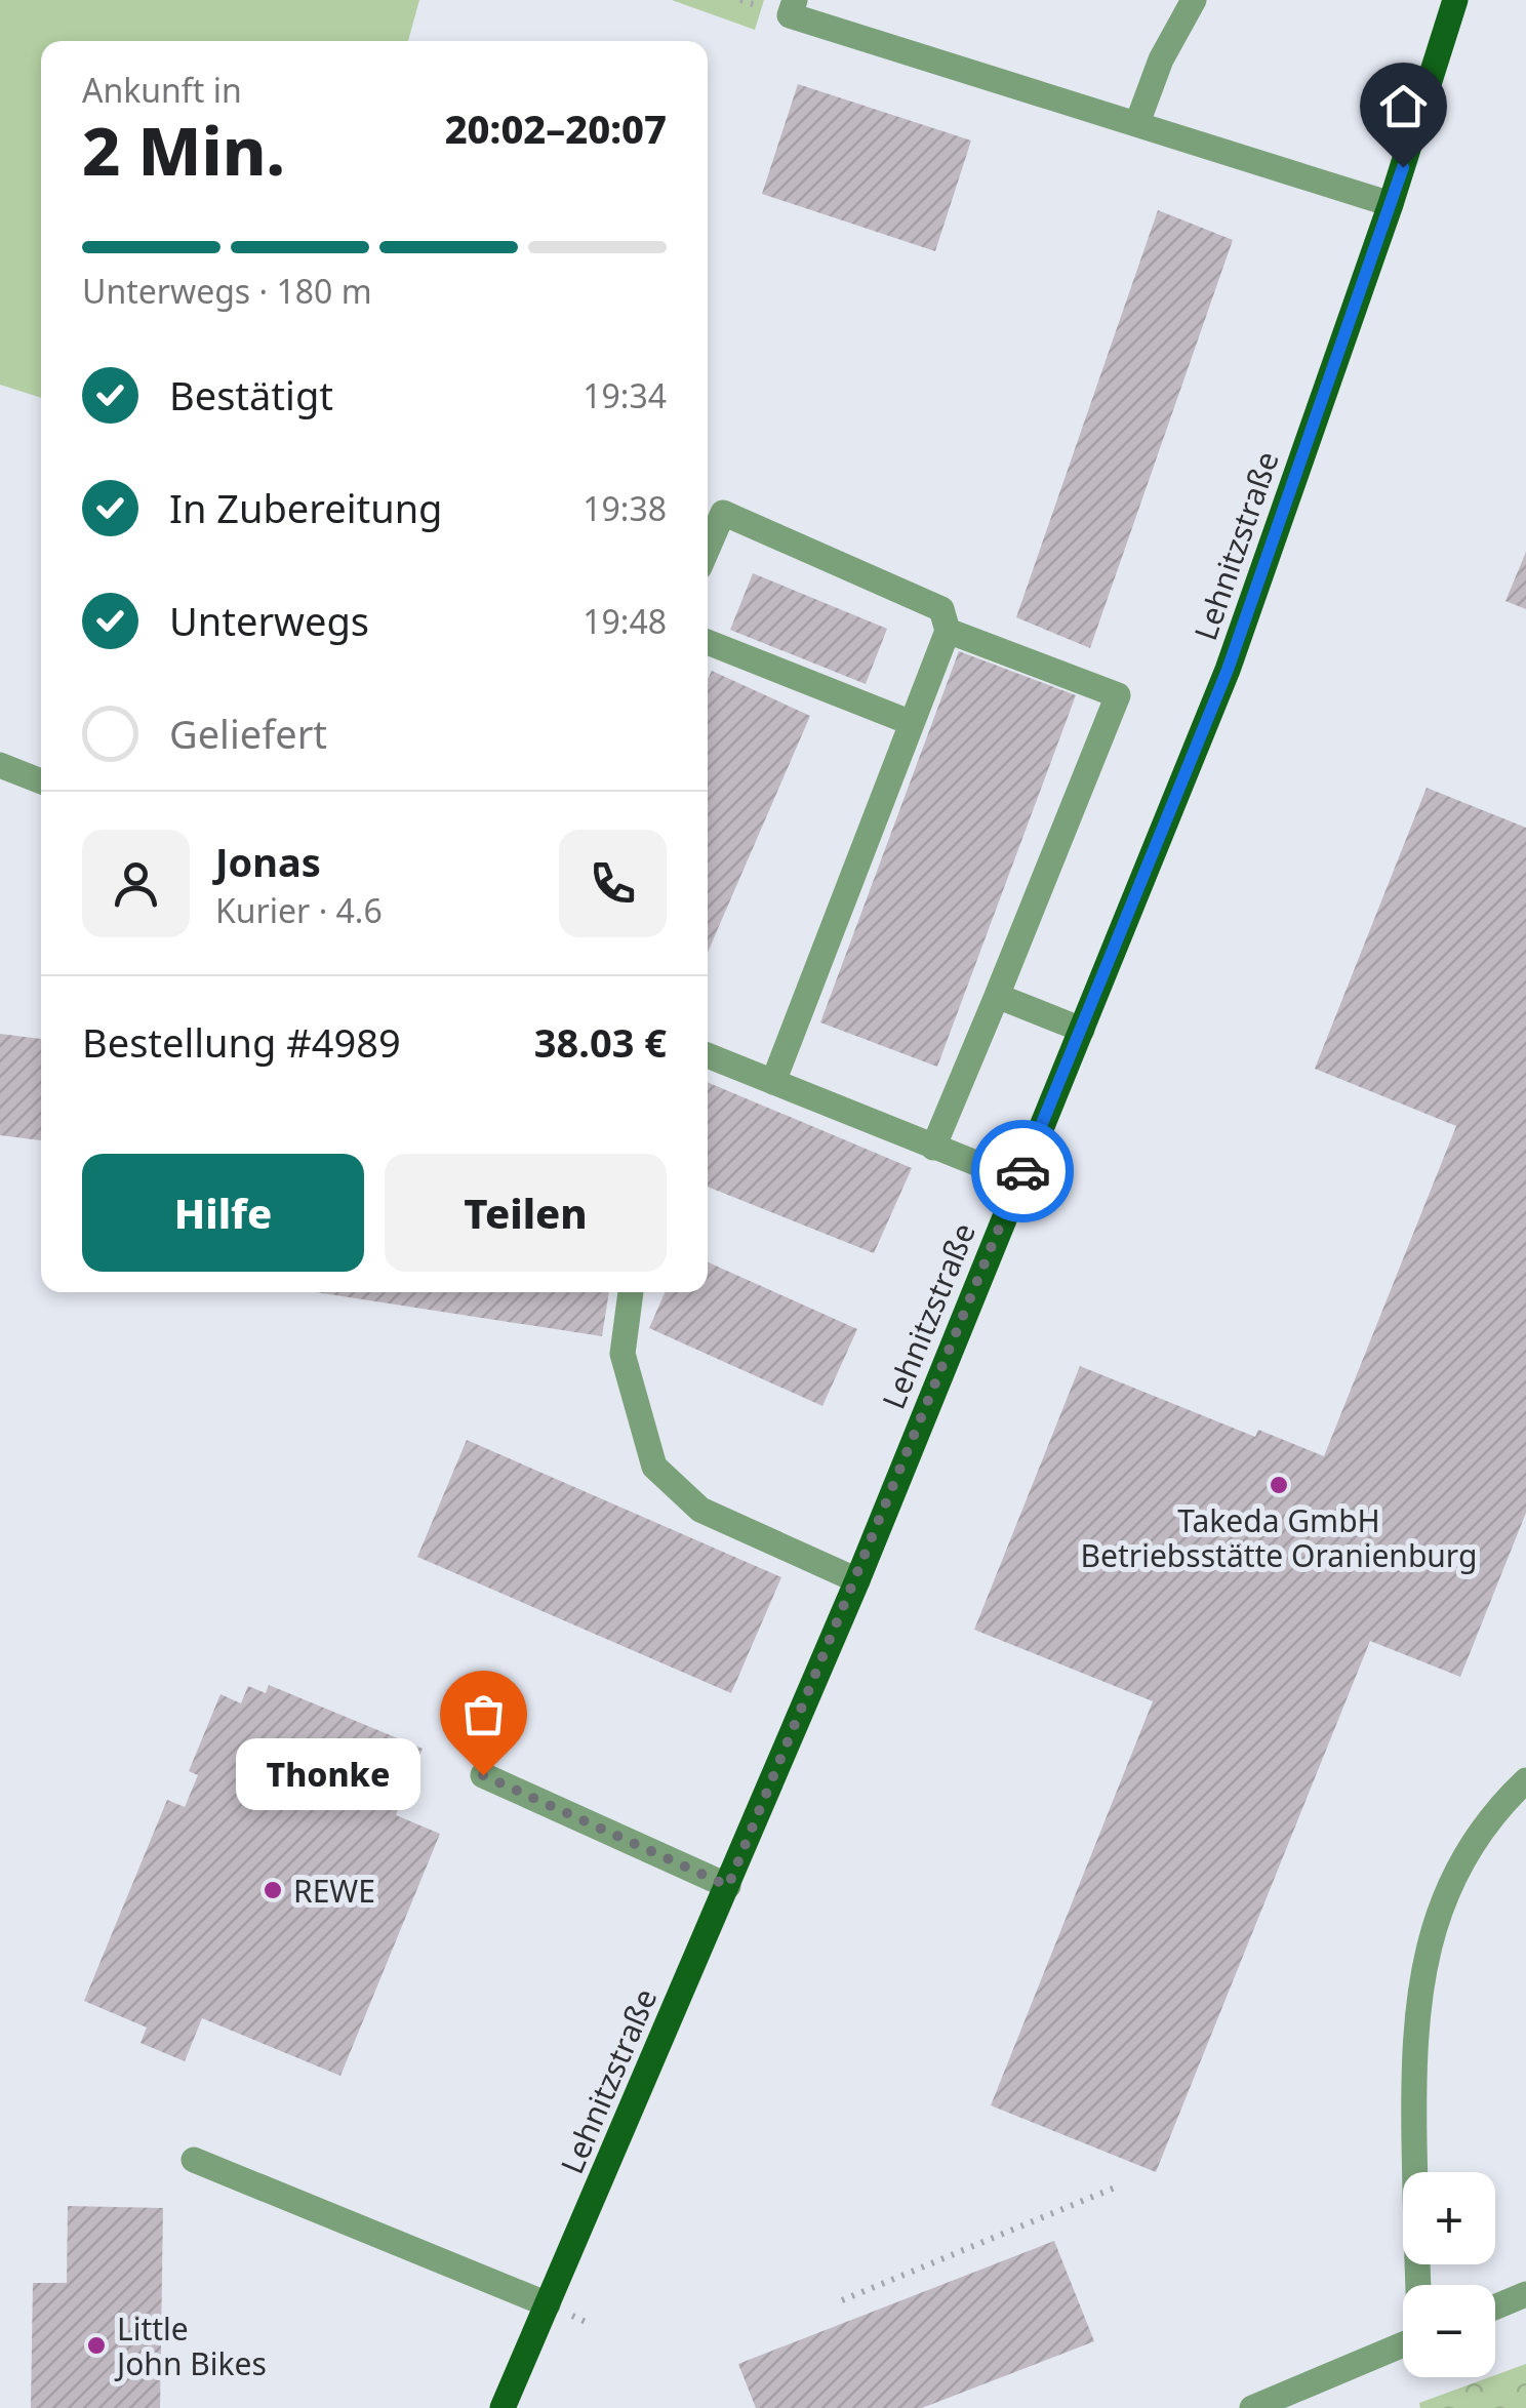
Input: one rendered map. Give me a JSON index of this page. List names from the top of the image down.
{
  "streets": {
    "main road": ["Lehnitzstraße"]
  },
  "places": [
    "Takeda GmbH Betriebsstätte Oranienburg",
    "Thonke",
    "REWE",
    "Little John Bikes"
  ],
  "page": {
    "heading": ["2 Min.", "Ankunft in", "20:02–20:07"],
    "panel": [
      "Jonas",
      "Kurier · 4.6",
      "Bestellung #4989",
      "38.03 €"
    ],
    "bar": "Unterwegs · 180 m",
    "list": [
      ["Bestätigt", "19:34"],
      ["In Zubereitung", "19:38"],
      ["Unterwegs", "19:48"],
      "Geliefert"
    ],
    "buttons": ["Hilfe", "Teilen"],
    "bubble": "Thonke",
    "map_buttons": ["+", "−"]
  }
}
